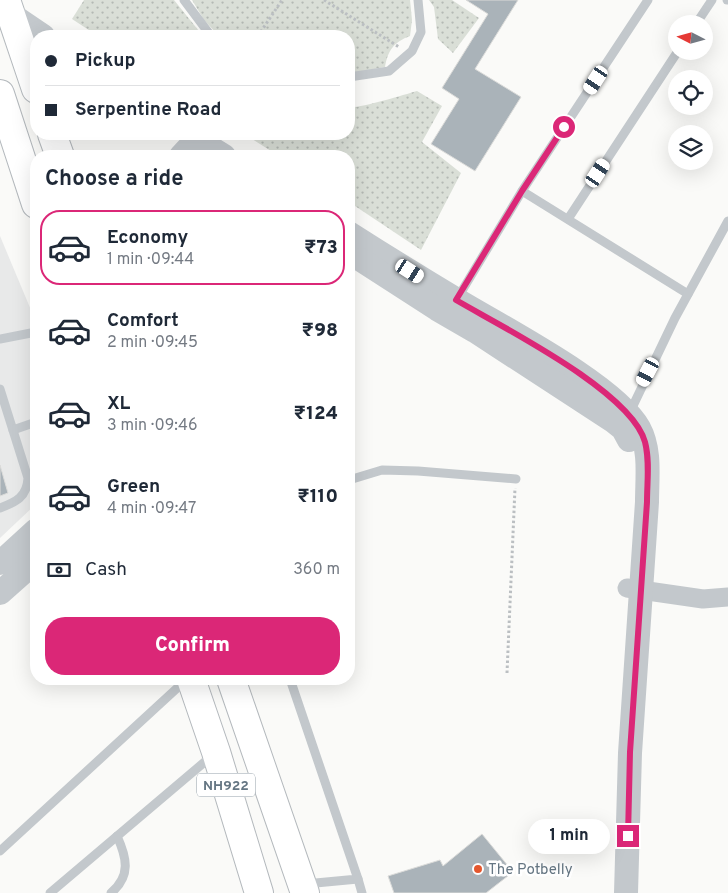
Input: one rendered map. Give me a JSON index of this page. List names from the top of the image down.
{
  "streets": {
    "highway": ["NH922"]
  },
  "places": ["The Potbelly"],
  "north": "left",
  "page": {
    "banner": ["Pickup", "Serpentine Road"],
    "heading": "Choose a ride",
    "list": [
      {
        "name": "Economy",
        "note": "1 min · 09:44",
        "value": "₹73"
      },
      {
        "name": "Comfort",
        "note": "2 min · 09:45",
        "value": "₹98"
      },
      {
        "name": "XL",
        "note": "3 min · 09:46",
        "value": "₹124"
      },
      {
        "name": "Green",
        "note": "4 min · 09:47",
        "value": "₹110"
      }
    ],
    "pay": ["Cash", "360 m"],
    "buttons": "Confirm",
    "bubble": "1 min"
  }
}
